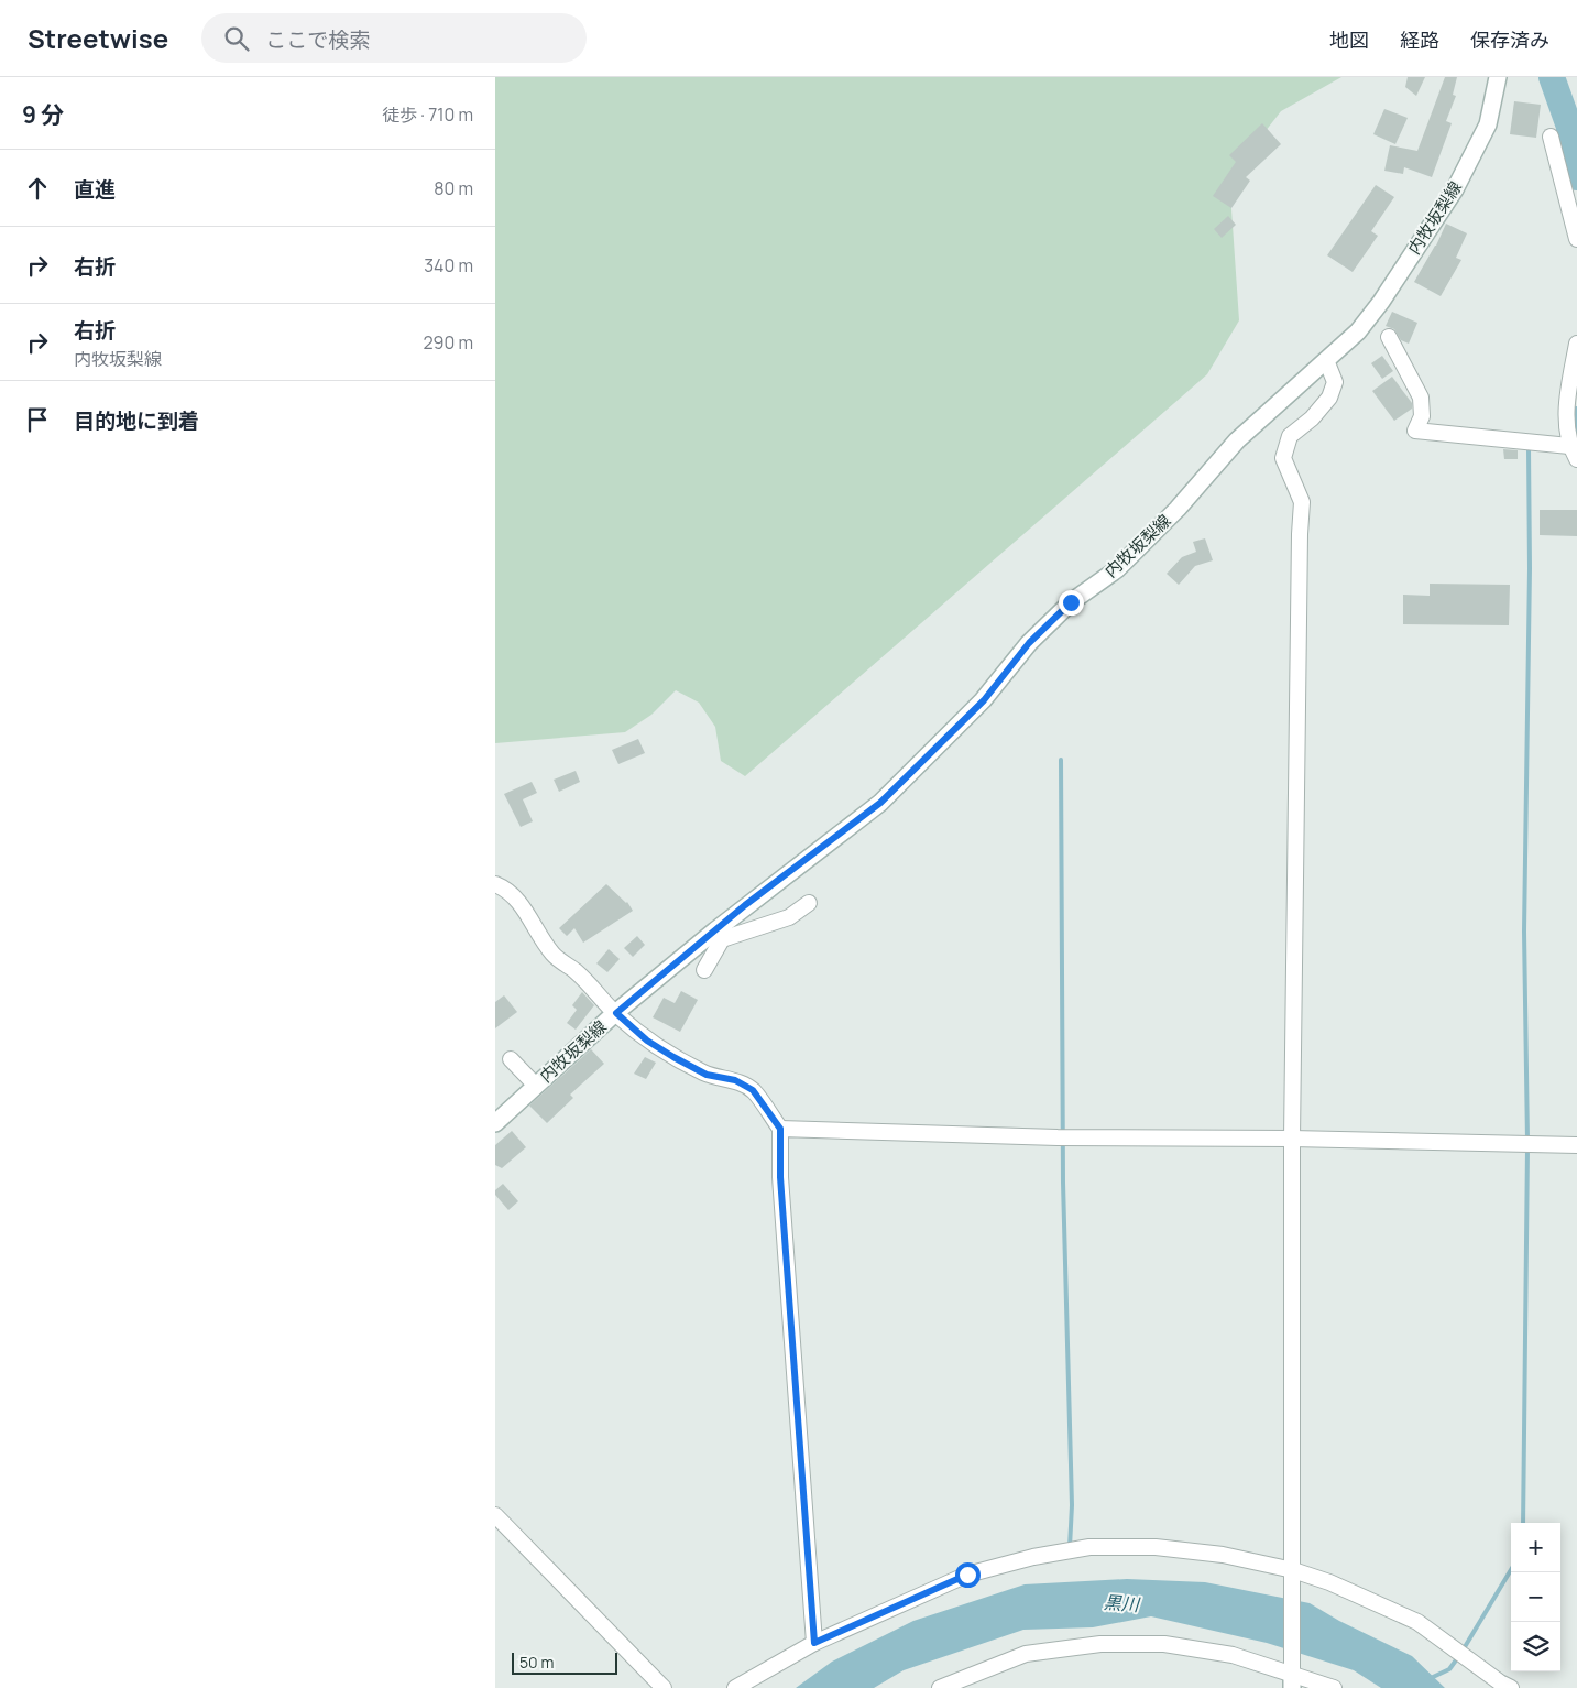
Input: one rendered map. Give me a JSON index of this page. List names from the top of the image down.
{
  "streets": {
    "main road": ["内牧坂梨線"]
  },
  "water": ["黒川"],
  "scale_bar": "50 m",
  "page": {
    "header": "Streetwise",
    "search": "ここで検索",
    "nav": ["地図", "経路", "保存済み"],
    "heading": ["9 分", "徒歩 · 710 m"],
    "list": [
      ["直進", "80 m"],
      ["右折", "340 m"],
      ["右折", "内牧坂梨線", "290 m"],
      "目的地に到着"
    ],
    "map_buttons": ["+", "−"],
    "scale": "50 m"
  }
}
